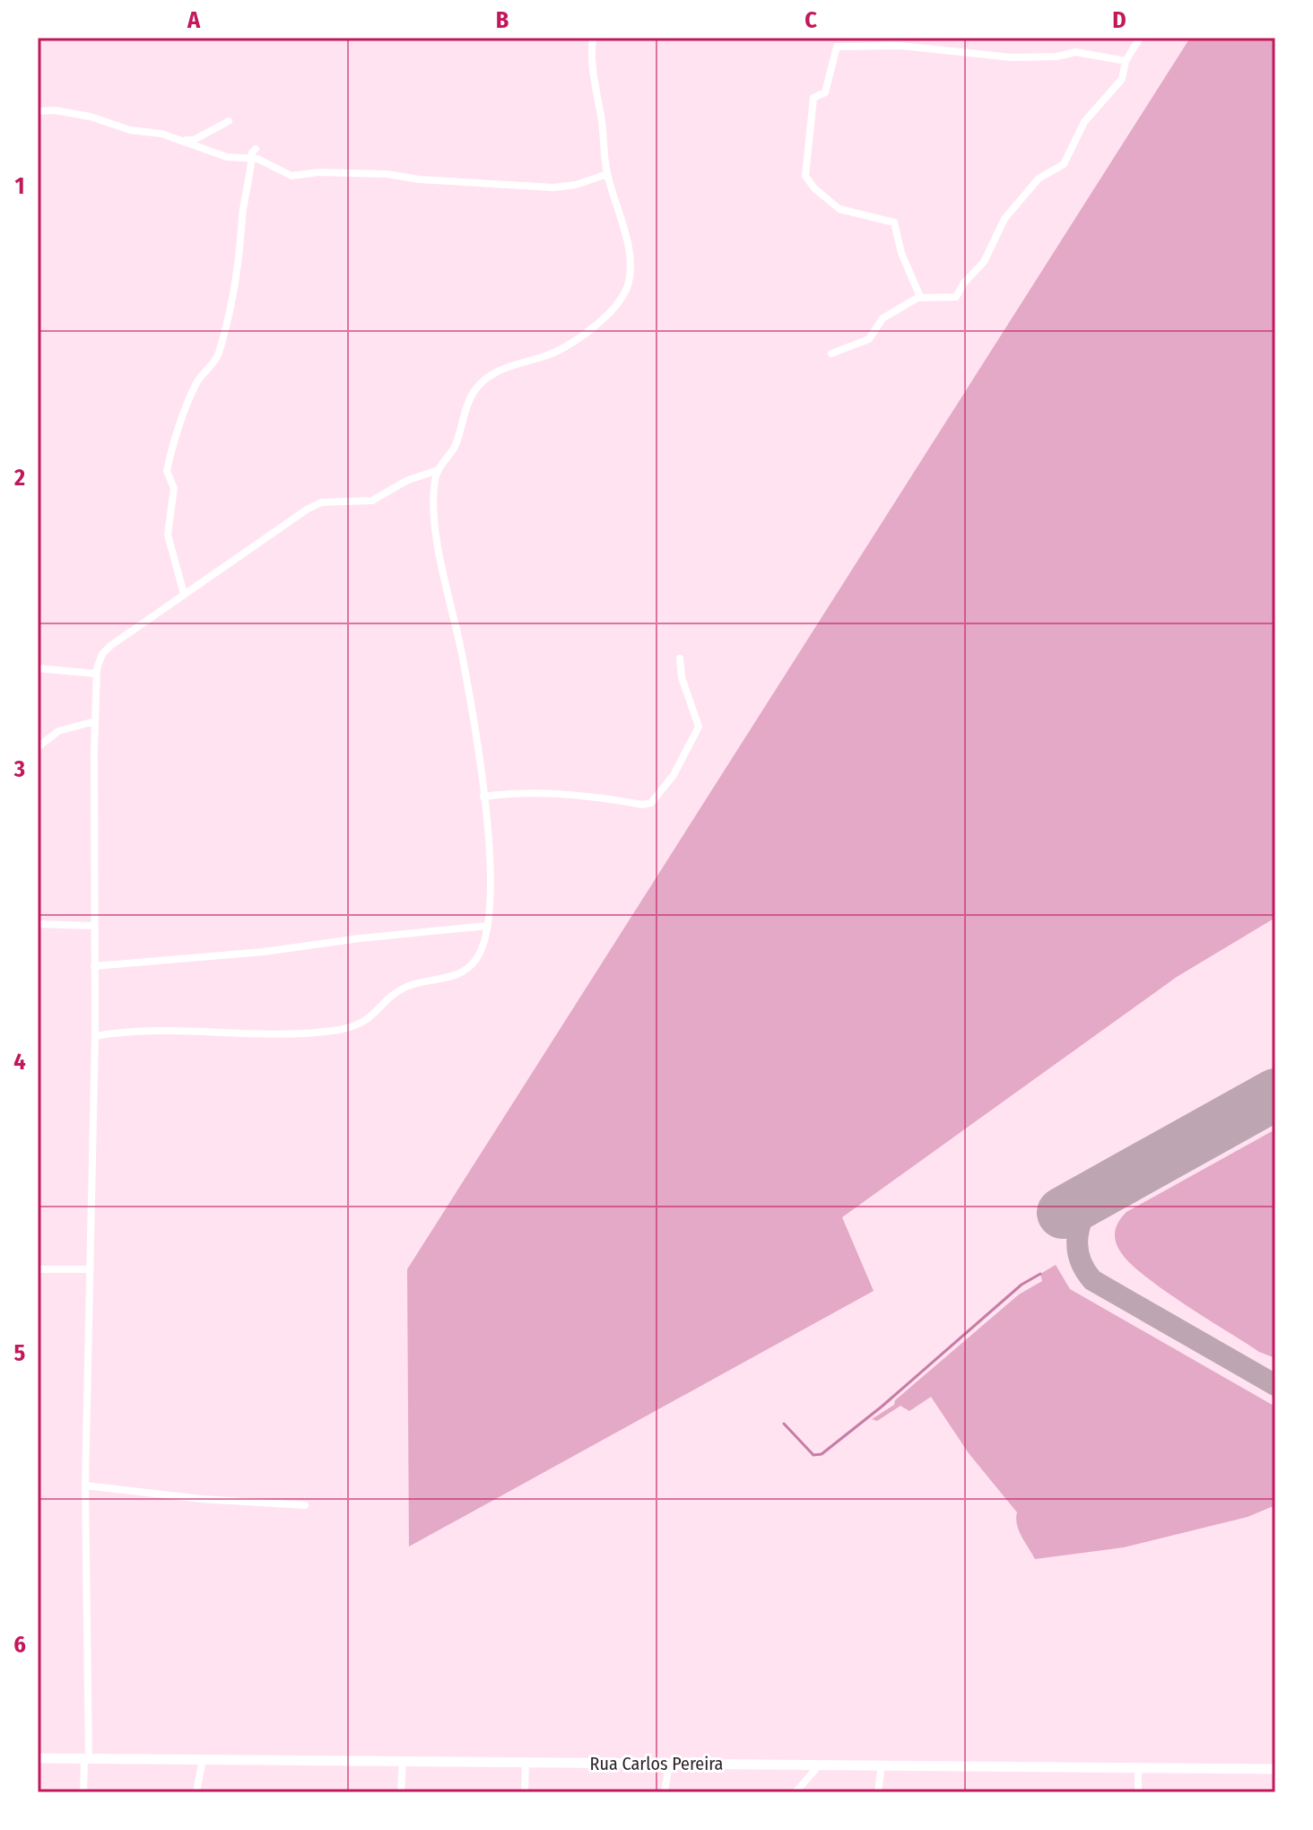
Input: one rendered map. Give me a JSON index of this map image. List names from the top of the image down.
{
  "streets": {
    "main road": ["Rua Carlos Pereira"]
  },
  "grid": {
    "columns": [
      "A",
      "B",
      "C",
      "D"
    ],
    "rows": [
      "1",
      "2",
      "3",
      "4",
      "5",
      "6"
    ]
  }
}
